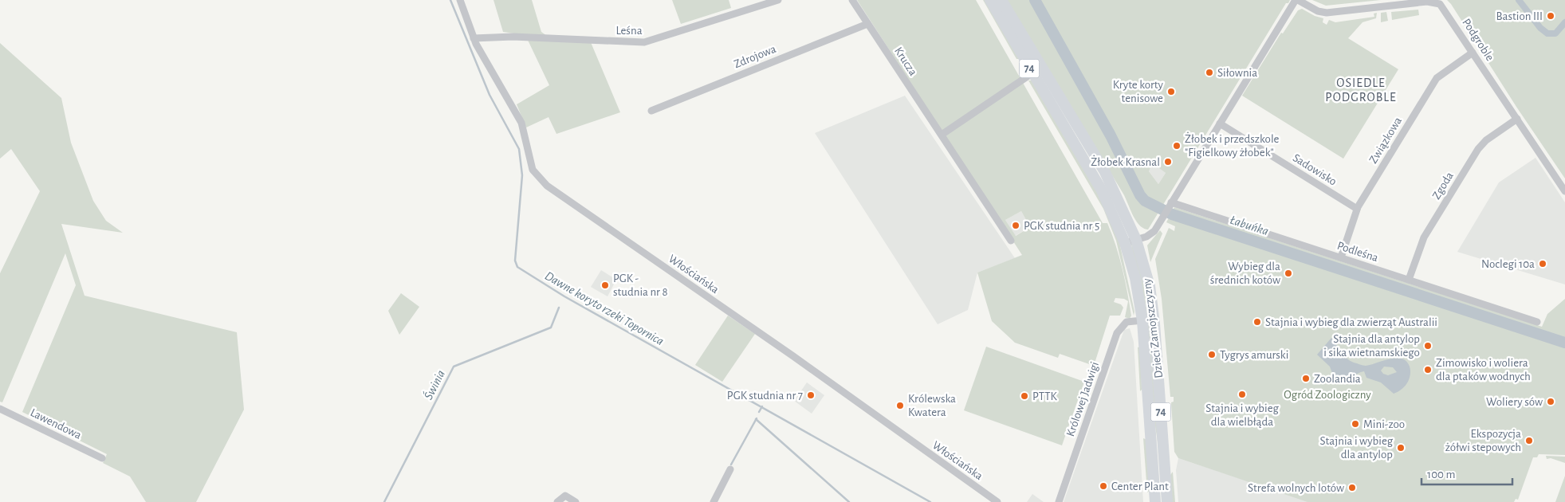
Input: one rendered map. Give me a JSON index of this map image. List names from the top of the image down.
{
  "streets": {
    "main road": ["74", "Dzieci Zamojszczyzny"],
    "street": [
      "Leśna",
      "Podgroble",
      "Zdrojowa",
      "Krucza",
      "Związkowa",
      "Sadowisko",
      "Zgoda",
      "Podleśna",
      "Włościańska",
      "Królowej Jadwigi",
      "Lawendowa"
    ]
  },
  "crossings": [
    ["Leśna", "Włościańska"],
    ["Podgroble", "Związkowa"],
    ["Podgroble", "Zgoda"],
    ["Zdrojowa", "Krucza"],
    ["Związkowa", "Sadowisko"],
    ["Związkowa", "Podleśna"],
    ["Zgoda", "Podleśna"],
    ["Dzieci Zamojszczyzny", "Królowej Jadwigi"]
  ],
  "districts": ["OSIEDLE PODGROBLE"],
  "water": ["Łabuńka", "Dawne koryto rzeki Topornica", "Świnia"],
  "parks": ["Ogród Zoologiczny"],
  "places": [
    "Bastion III",
    "Siłownia",
    "Kryte korty tenisowe",
    "Żłobek i przedszkole \"Figielkowy żłobek\"",
    "Żłobek Krasnal",
    "PGK studnia nr 5",
    "Noclegi 10a",
    "Wybieg dla średnich kotów",
    "PGK - studnia nr 8",
    "Stajnia i wybieg dla zwierząt Australii",
    "Stajnia dla antylop i sika wietnamskiego",
    "Tygrys amurski",
    "Zimowisko i woliera dla ptaków wodnych",
    "Zoolandia",
    "Stajnia i wybieg dla wielbłąda",
    "PGK studnia nr 7",
    "PTTK",
    "Woliery sów",
    "Królewska Kwatera",
    "Mini-zoo",
    "Ekspozycja żółwi stepowych",
    "Stajnia i wybieg dla antylop",
    "Center Plant",
    "Strefa wolnych lotów"
  ],
  "scale_bar": "100 m"
}
